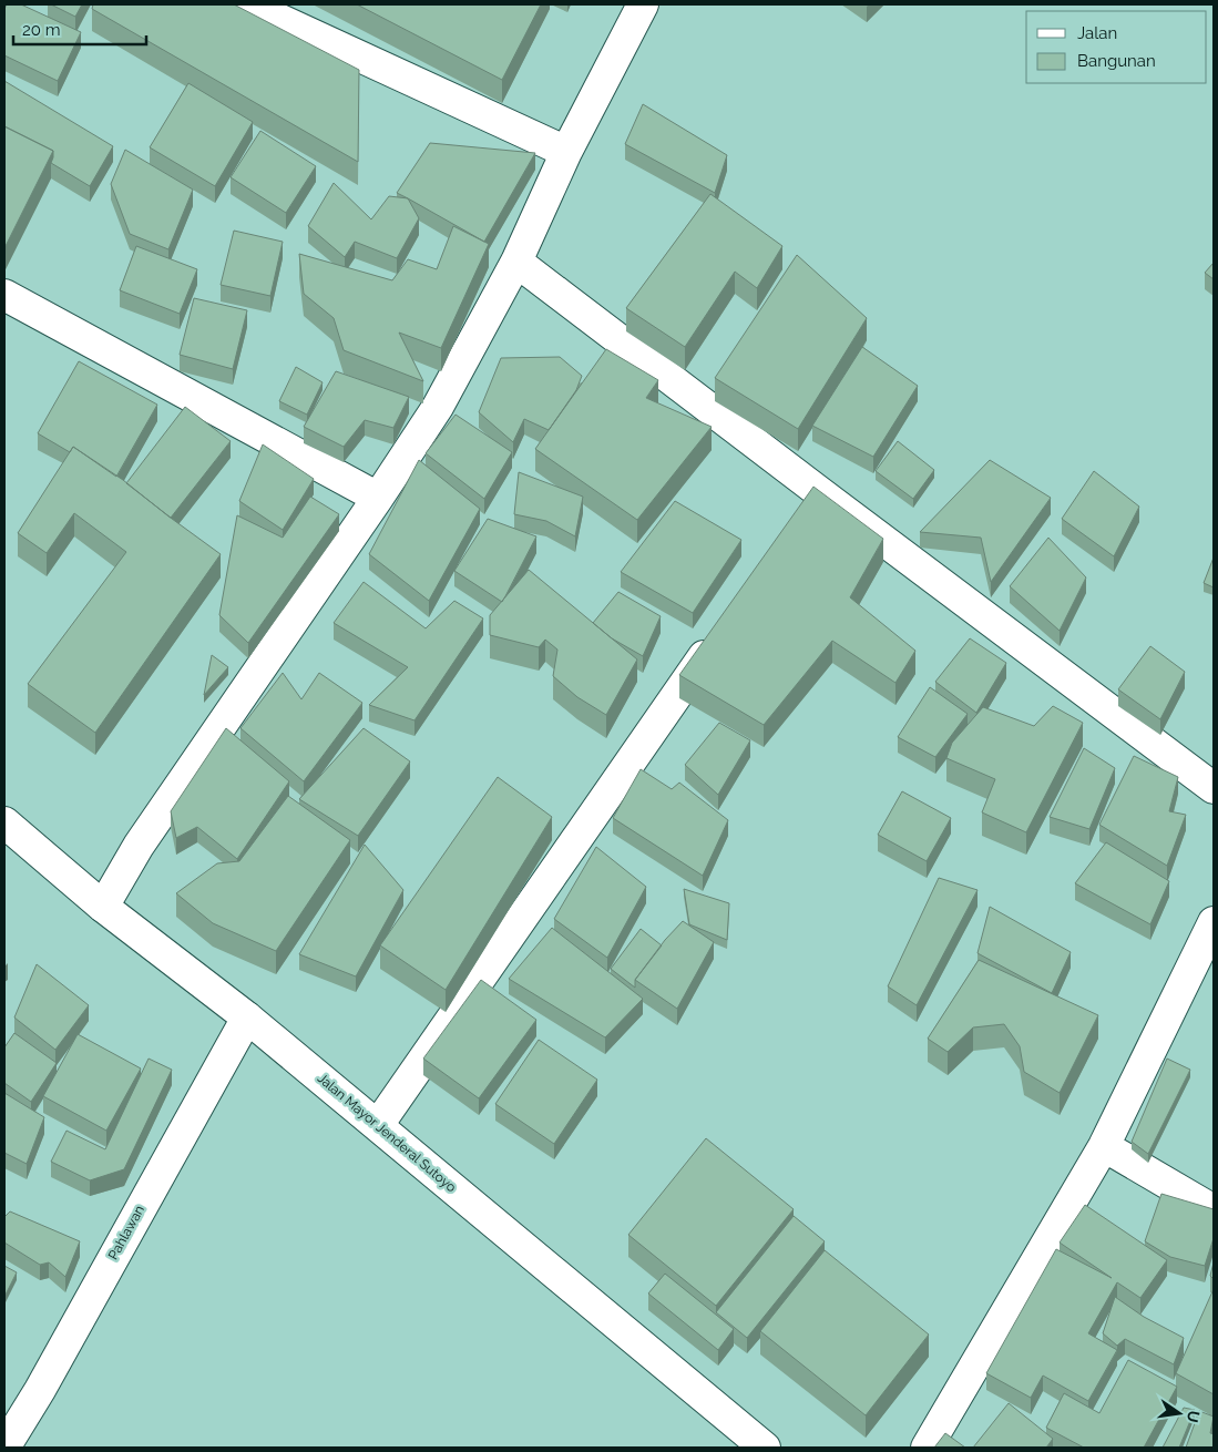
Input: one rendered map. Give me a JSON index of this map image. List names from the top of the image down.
{
  "streets": {
    "street": ["Jalan Mayor Jenderal Sutoyo", "Pahlawan"]
  },
  "crossings": [
    ["Jalan Mayor Jenderal Sutoyo", "Pahlawan"]
  ],
  "legend": ["Jalan", "Bangunan"],
  "scale_bar": "20 m",
  "north": "right"
}
